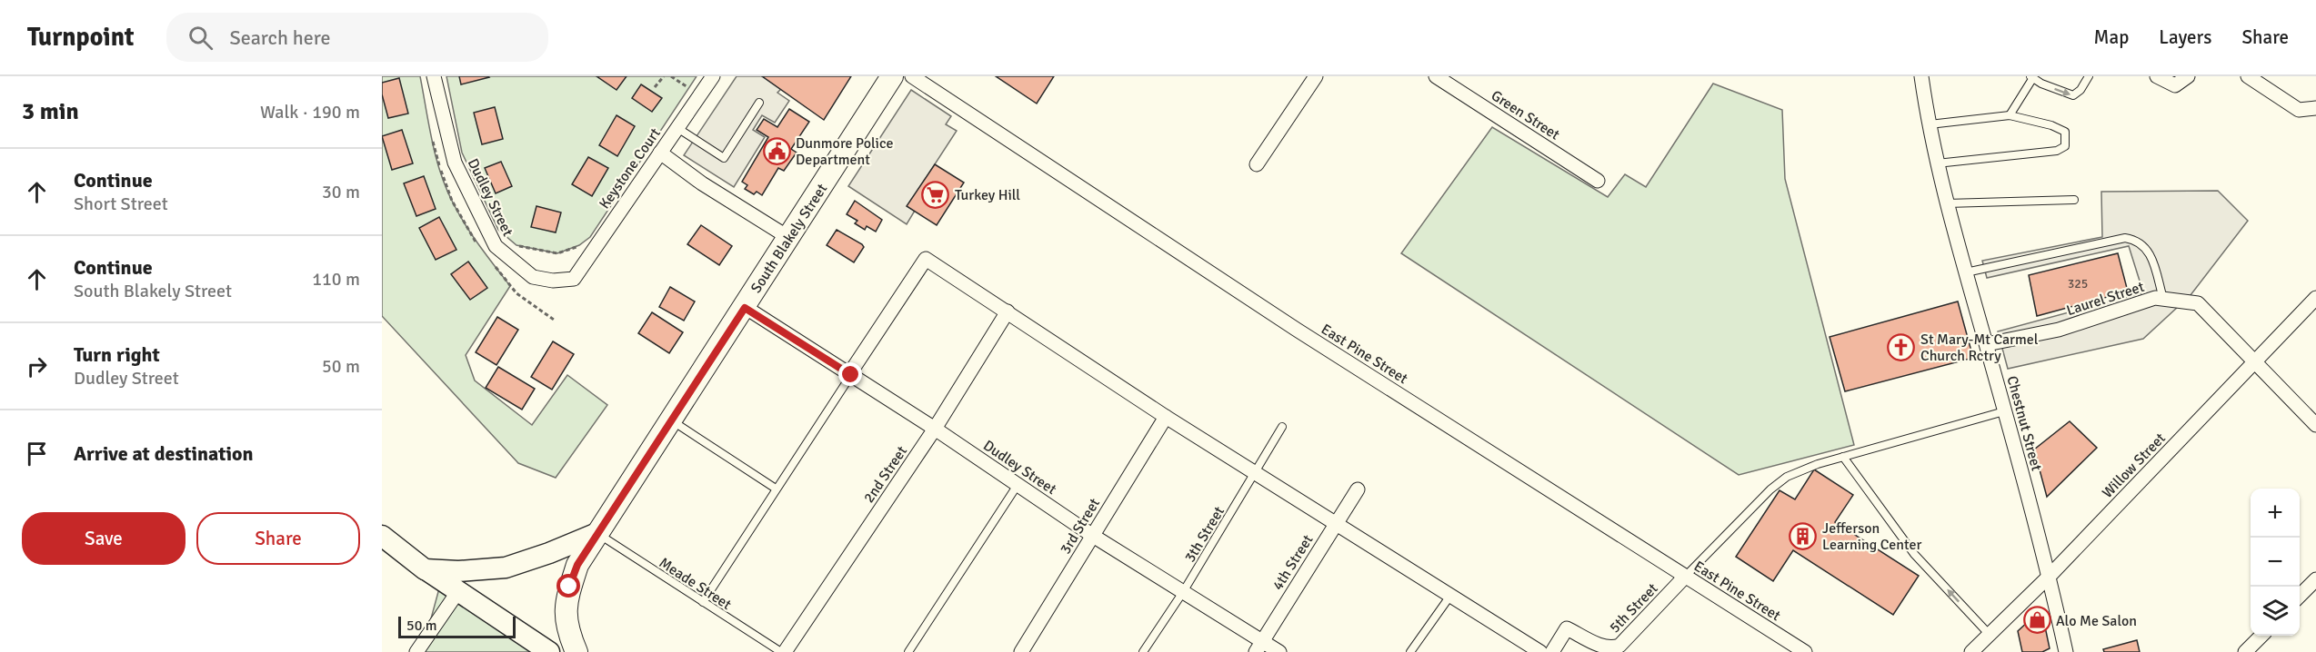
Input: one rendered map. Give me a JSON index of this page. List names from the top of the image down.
{
  "streets": {
    "main road": ["South Blakely Street"],
    "street": [
      "Green Street",
      "Keystone Court",
      "Dudley Street",
      "Laurel Street",
      "East Pine Street",
      "Chestnut Street",
      "Willow Street",
      "2nd Street",
      "3rd Street",
      "4th Street",
      "5th Street"
    ],
    "lane": ["3th Street", "Meade Street"]
  },
  "crossings": [
    ["Keystone Court", "Dudley Street"],
    ["Dudley Street", "South Blakely Street"],
    ["Dudley Street", "2nd Street"],
    ["Dudley Street", "3rd Street"],
    ["Dudley Street", "3th Street"],
    ["Dudley Street", "4th Street"],
    ["South Blakely Street", "Meade Street"],
    ["Laurel Street", "Chestnut Street"],
    ["Laurel Street", "Willow Street"],
    ["East Pine Street", "5th Street"],
    ["Chestnut Street", "Willow Street"],
    ["2nd Street", "Meade Street"]
  ],
  "places": {
    "public building": ["Dunmore Police Department"],
    "supermarket": ["Turkey Hill"],
    "church": ["St Mary-Mt Carmel Church Rctry"],
    "building": ["Jefferson Learning Center"],
    "shop": ["Alo Me Salon"]
  },
  "house_numbers": ["325"],
  "scale_bar": "50 m",
  "page": {
    "header": "Turnpoint",
    "search": "Search here",
    "nav": ["Map", "Layers", "Share"],
    "heading": ["3 min", "Walk · 190 m"],
    "list": [
      ["Continue", "Short Street", "30 m"],
      ["Continue", "South Blakely Street", "110 m"],
      ["Turn right", "Dudley Street", "50 m"],
      "Arrive at destination"
    ],
    "map_buttons": ["+", "−"],
    "buttons": ["Save", "Share"],
    "scale": "50 m"
  }
}
